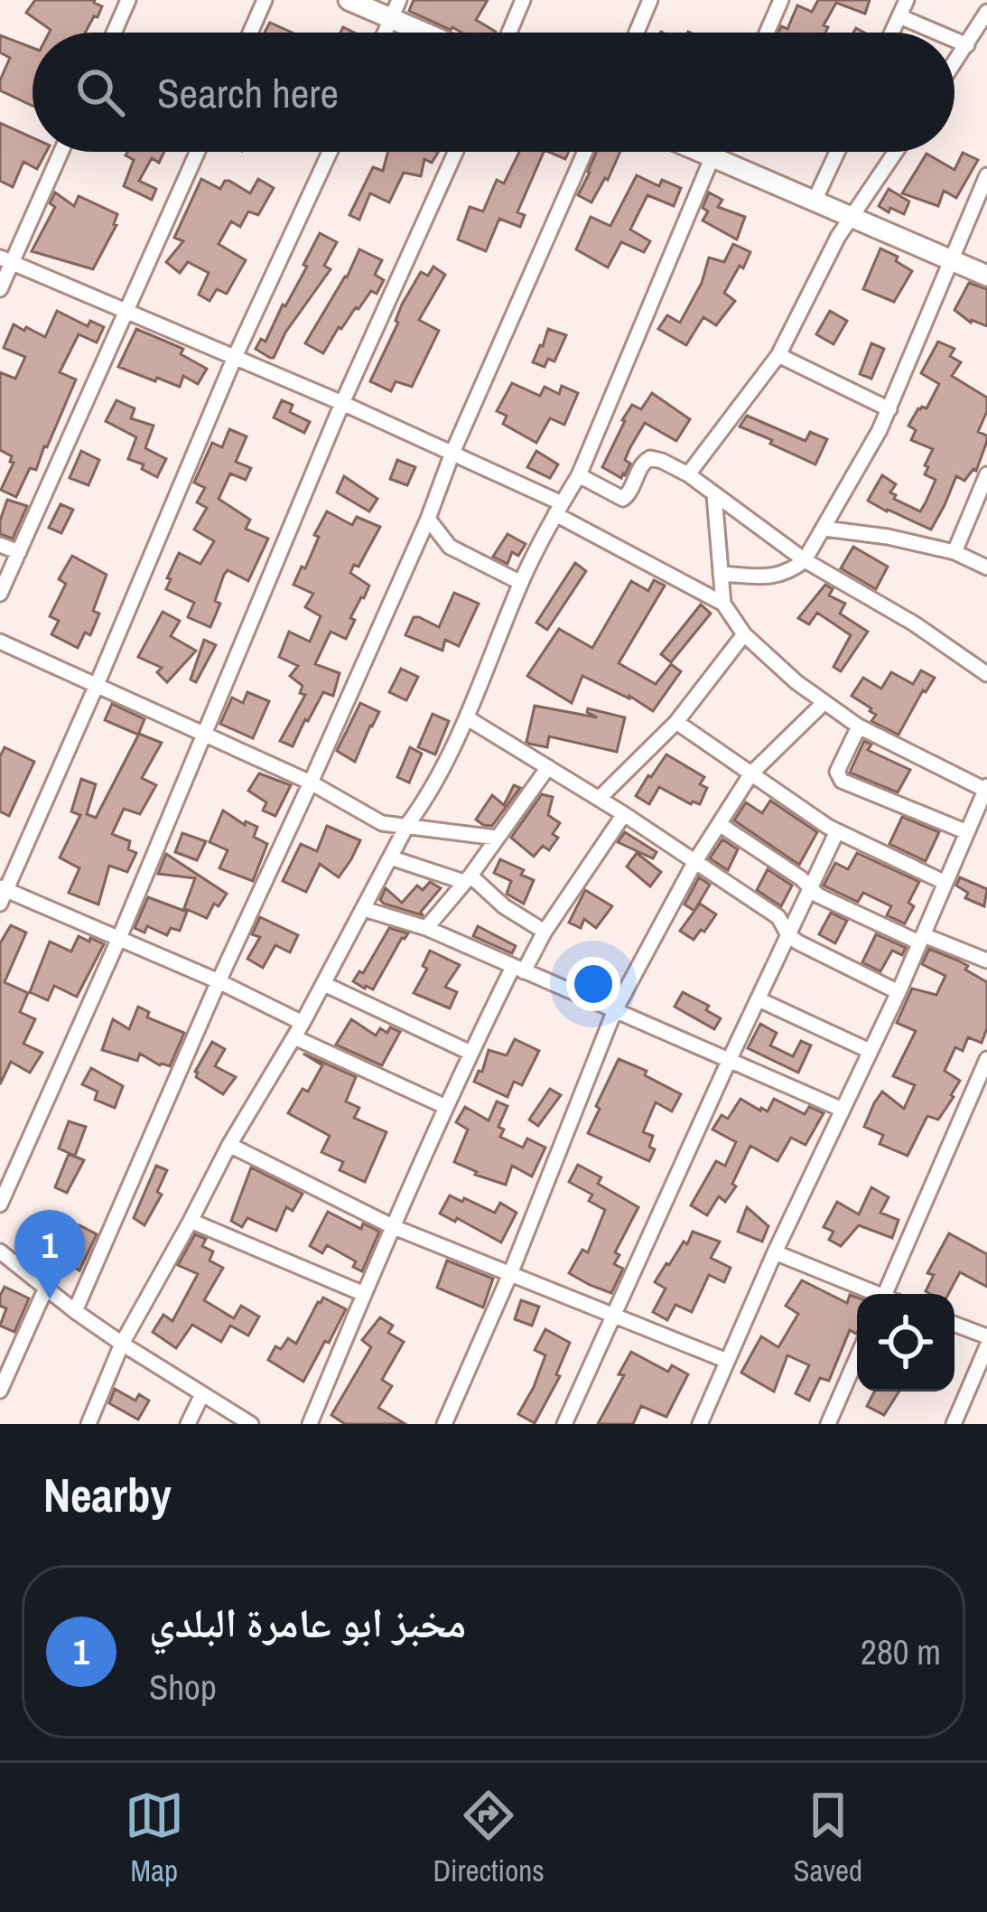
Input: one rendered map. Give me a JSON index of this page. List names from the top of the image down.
{
  "page": {
    "search": "Search here",
    "pins": "1",
    "heading": "Nearby",
    "list": [
      {
        "mark": "1",
        "name": "مخبز ابو عامرة البلدي",
        "note": "Shop",
        "value": "280 m"
      }
    ],
    "nav": ["Map", "Directions", "Saved"]
  }
}
